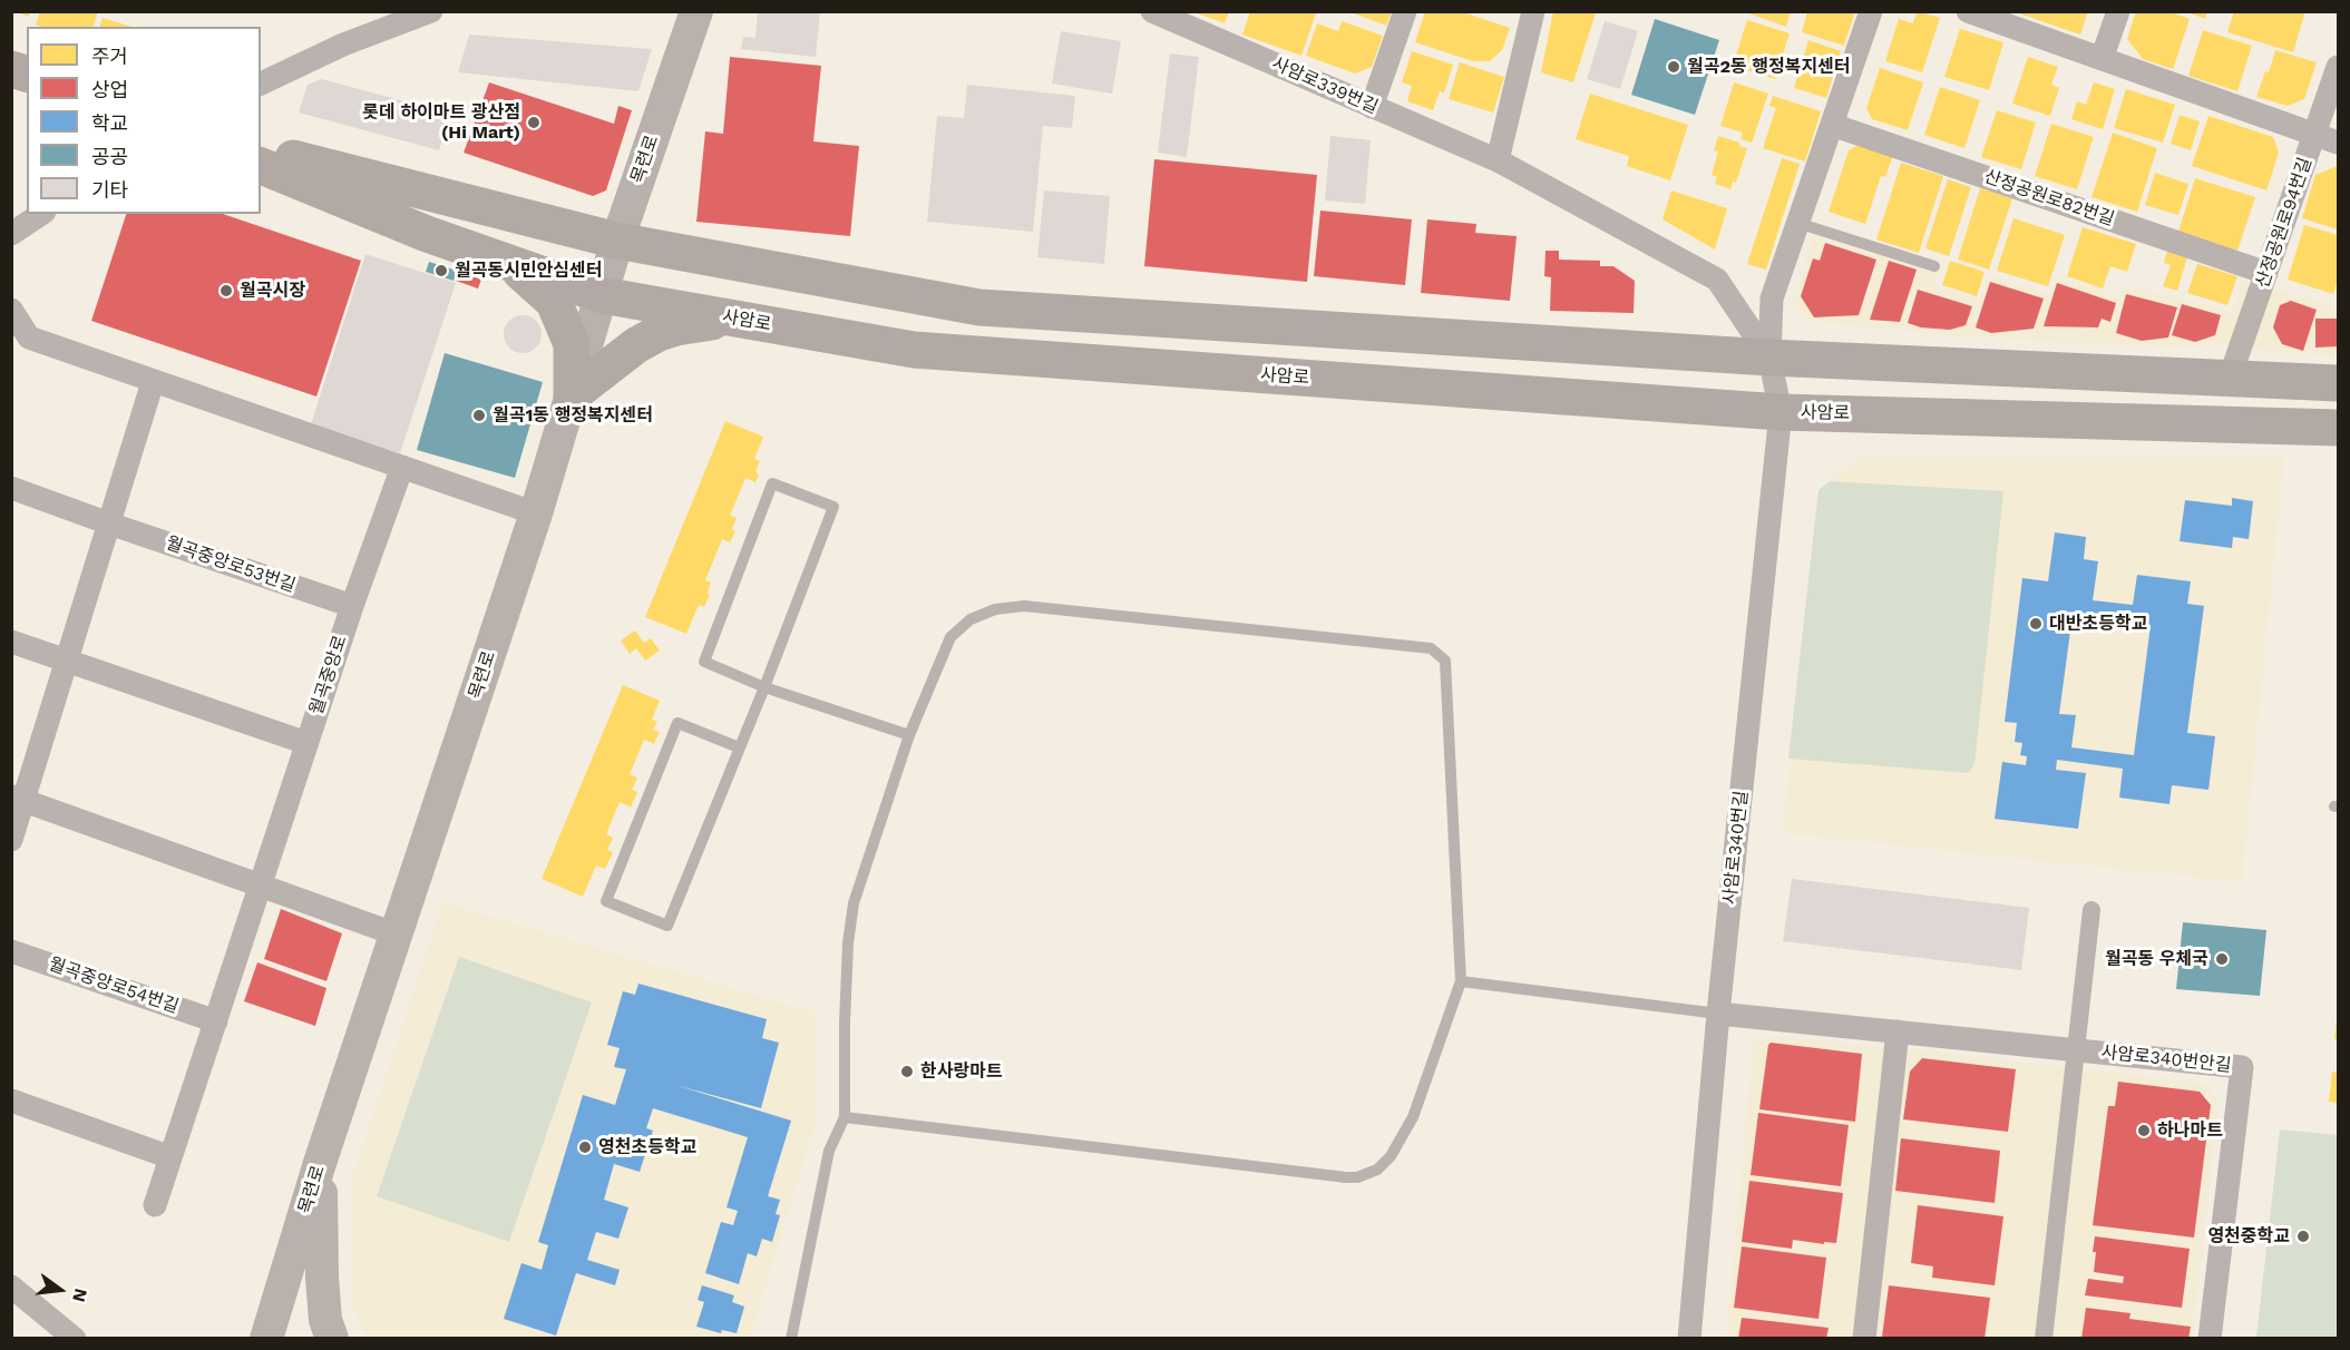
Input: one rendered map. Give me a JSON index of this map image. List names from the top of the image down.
{
  "streets": {
    "main road": ["목련로", "사암로"],
    "street": [
      "사암로339번길",
      "산정공원로82번길",
      "산정공원로94번길",
      "월곡중앙로53번길",
      "월곡중앙로",
      "사암로340번길",
      "월곡중앙로54번길",
      "사암로340번안길"
    ]
  },
  "crossings": [
    ["사암로339번길", "사암로340번길"],
    ["목련로", "사암로"],
    ["산정공원로82번길", "산정공원로94번길"],
    ["사암로", "사암로340번길"],
    ["월곡중앙로53번길", "월곡중앙로"],
    ["월곡중앙로", "월곡중앙로54번길"],
    ["사암로340번길", "사암로340번안길"]
  ],
  "places": [
    "월곡2동 행정복지센터",
    "롯데 하이마트 광산점 (Hi Mart)",
    "월곡동시민안심센터",
    "월곡시장",
    "월곡1동 행정복지센터",
    "대반초등학교",
    "월곡동 우체국",
    "한사랑마트",
    "하나마트",
    "영천초등학교",
    "영천중학교"
  ],
  "legend": [
    "주거",
    "상업",
    "학교",
    "공공",
    "기타"
  ],
  "north": "right"
}
